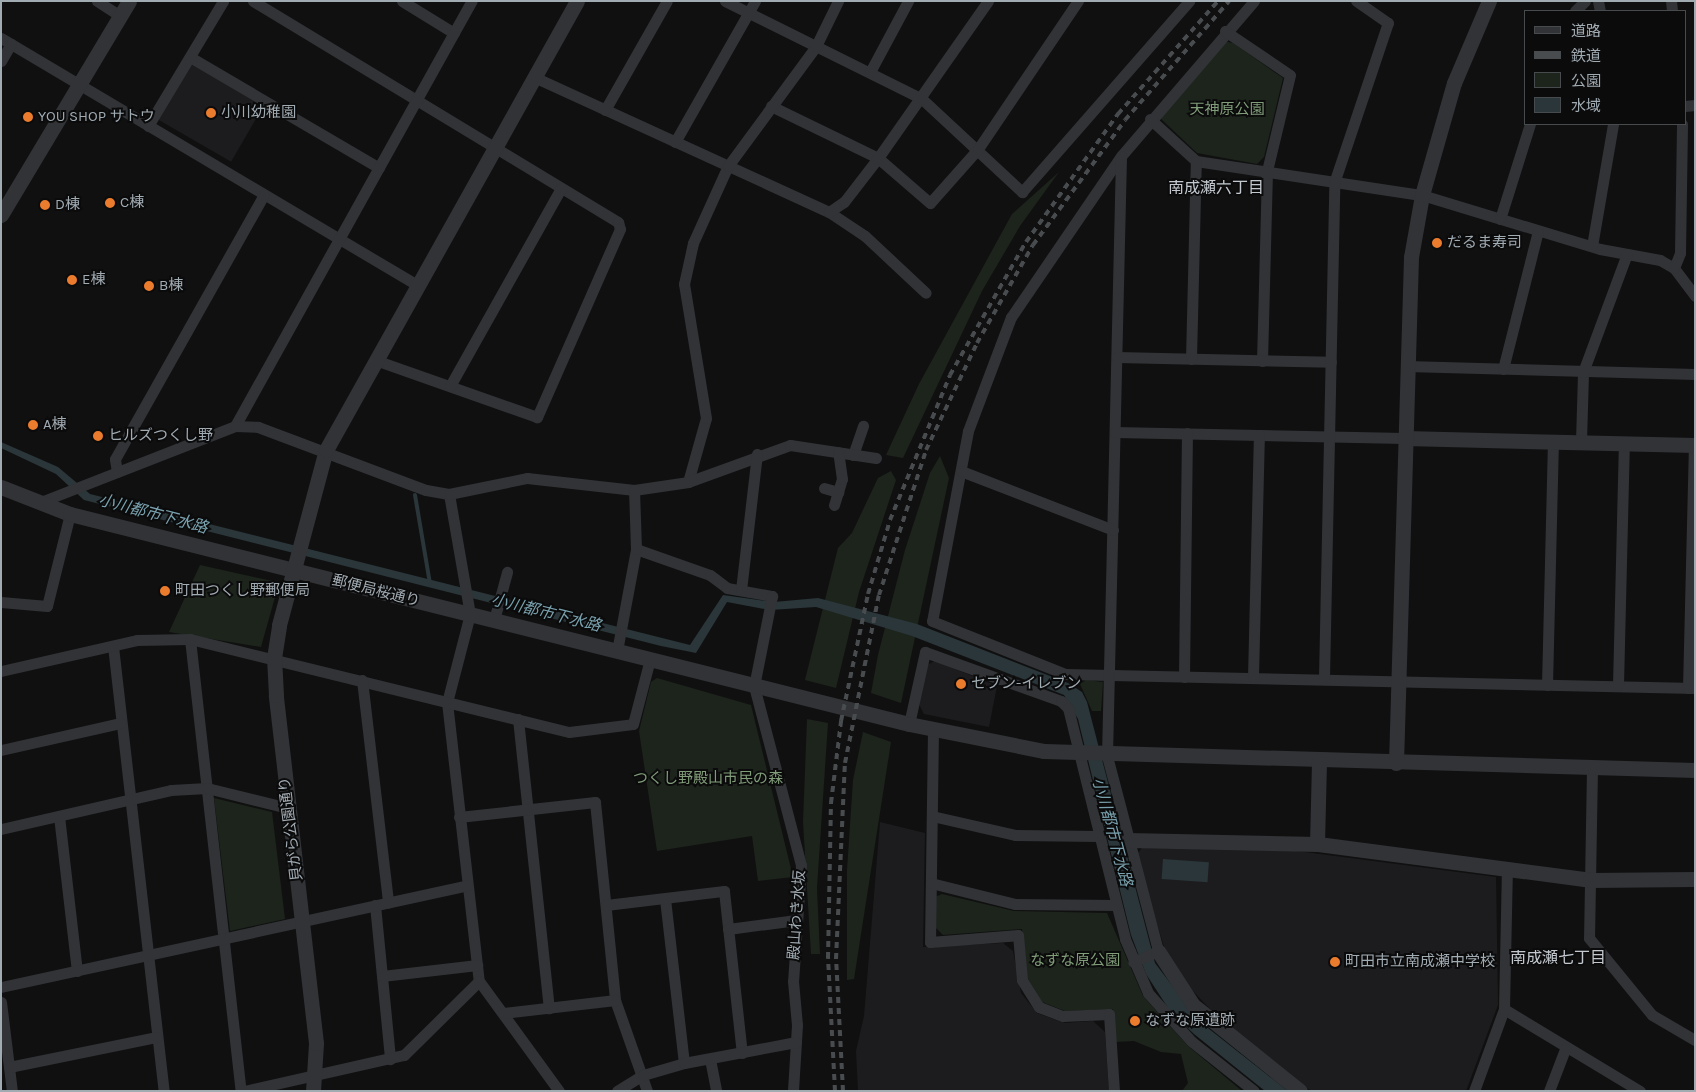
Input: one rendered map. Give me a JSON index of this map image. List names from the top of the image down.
{
  "streets": {
    "street": ["郵便局桜通り", "貝がら公園通り", "殿山わき水坂"]
  },
  "crossings": [
    ["郵便局桜通り", "貝がら公園通り"],
    ["郵便局桜通り", "殿山わき水坂"]
  ],
  "districts": ["南成瀬六丁目", "南成瀬七丁目"],
  "water": ["小川都市下水路"],
  "parks": ["天神原公園", "つくし野殿山市民の森", "なずな原公園"],
  "places": [
    "小川幼稚園",
    "YOU SHOP サトウ",
    "C棟",
    "D棟",
    "だるま寿司",
    "E棟",
    "B棟",
    "A棟",
    "ヒルズつくし野",
    "町田つくし野郵便局",
    "セブン-イレブン",
    "町田市立南成瀬中学校",
    "なずな原遺跡"
  ],
  "legend": [
    "道路",
    "鉄道",
    "公園",
    "水域"
  ]
}
